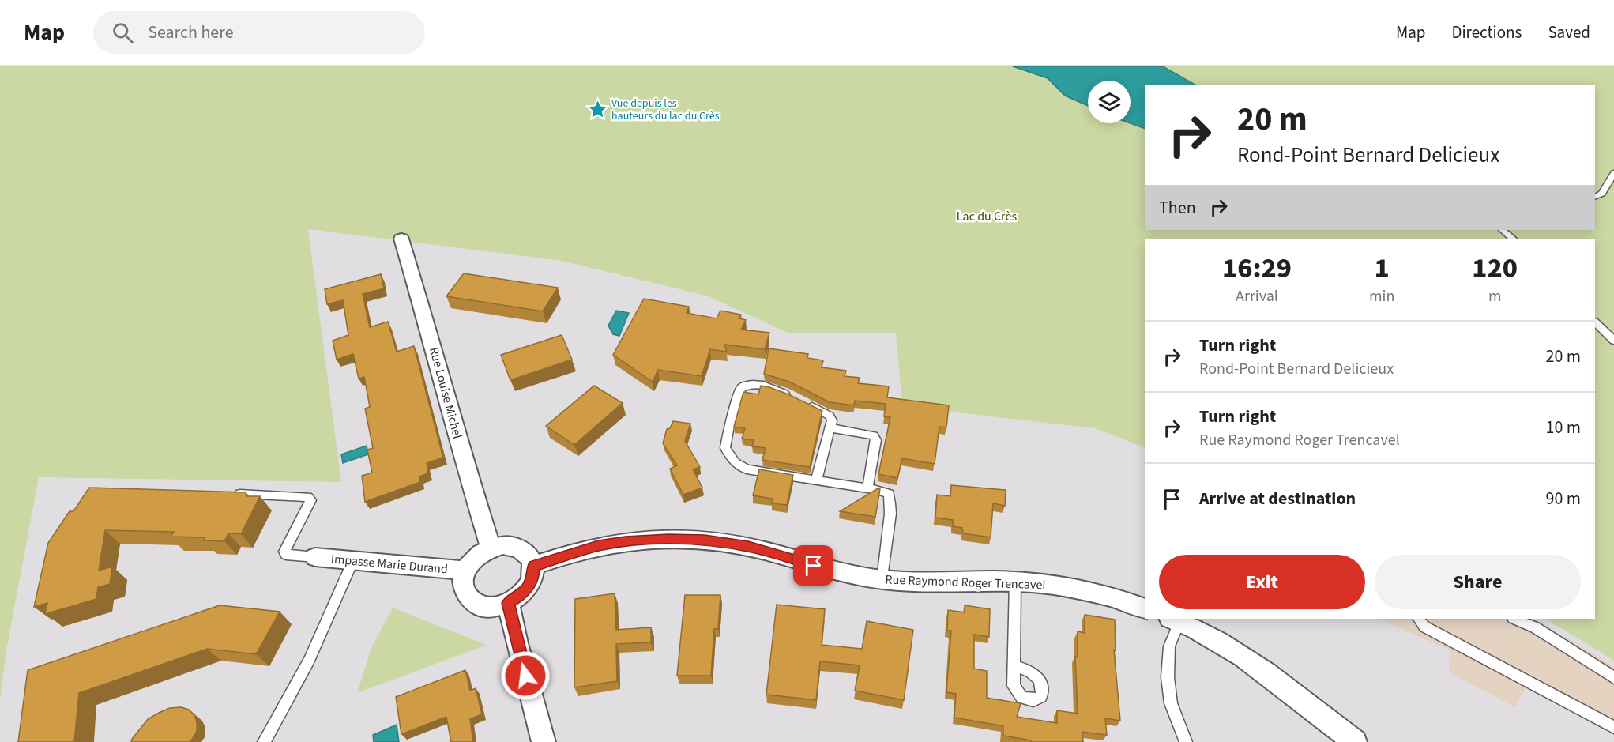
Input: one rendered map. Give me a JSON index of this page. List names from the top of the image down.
{
  "streets": {
    "street": ["Rue Louise Michel", "Impasse Marie Durand", "Rue Raymond Roger Trencavel"]
  },
  "crossings": [
    ["Rue Louise Michel", "Impasse Marie Durand"],
    ["Rue Louise Michel", "Rue Raymond Roger Trencavel"],
    ["Impasse Marie Durand", "Rue Raymond Roger Trencavel"]
  ],
  "parks": ["Lac du Crès"],
  "places": {
    "place": ["Vue depuis les hauteurs du lac du Crès"]
  },
  "page": {
    "header": "Map",
    "search": "Search here",
    "nav": ["Map", "Directions", "Saved"],
    "turn": ["20 m", "Rond-Point Bernard Delicieux"],
    "then": "Then",
    "eta": [
      "16:29",
      "Arrival",
      "1",
      "min",
      "120",
      "m"
    ],
    "list": [
      {
        "name": "Turn right",
        "note": "Rond-Point Bernard Delicieux",
        "value": "20 m"
      },
      {
        "name": "Turn right",
        "note": "Rue Raymond Roger Trencavel",
        "value": "10 m"
      },
      {
        "name": "Arrive at destination",
        "value": "90 m"
      }
    ],
    "buttons": ["Exit", "Share"]
  }
}
